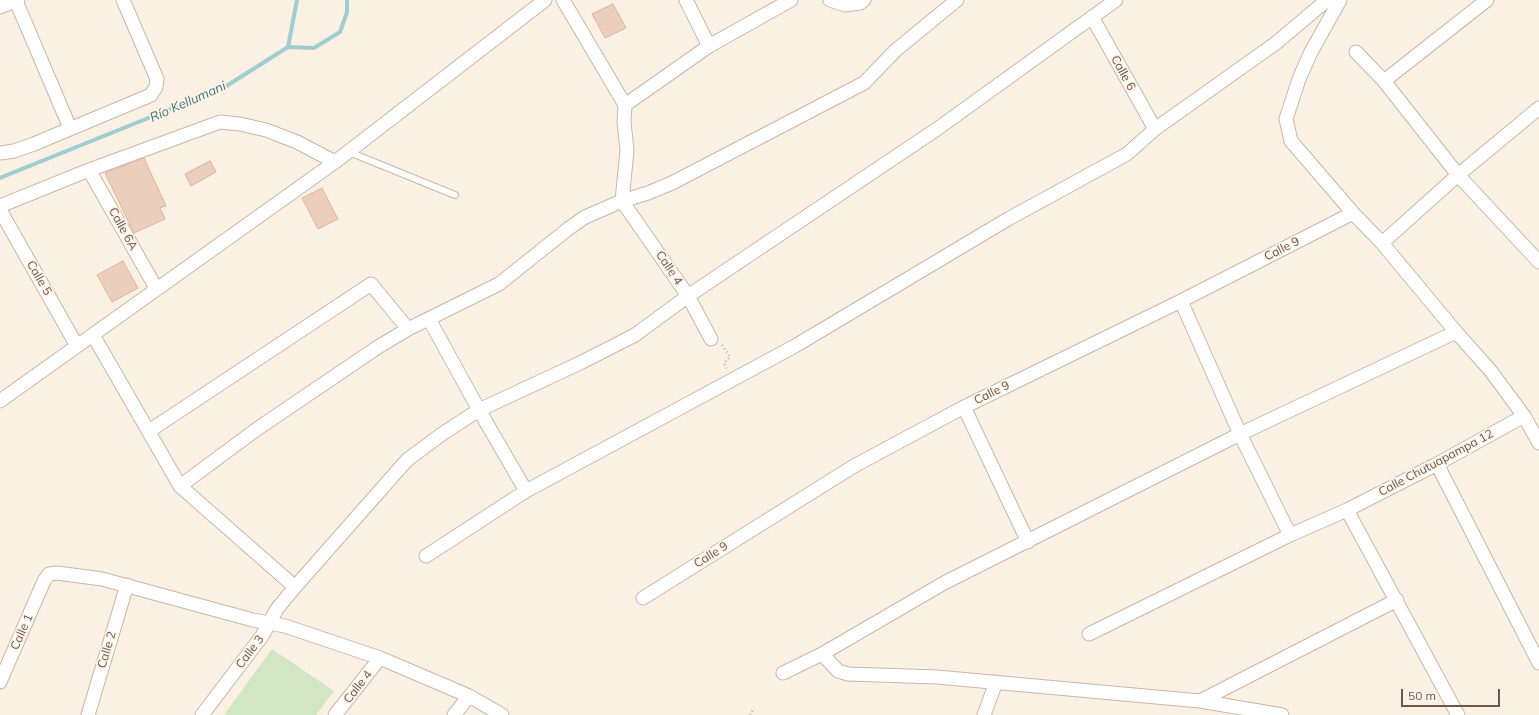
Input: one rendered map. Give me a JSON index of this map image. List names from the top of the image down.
{
  "streets": {
    "street": [
      "Calle 6",
      "Calle 6A",
      "Calle 9",
      "Calle 4",
      "Calle 5",
      "Calle Chutuapampa 12",
      "Calle 1",
      "Calle 2",
      "Calle 3"
    ]
  },
  "crossings": [
    ["Calle 6", "Calle 3"],
    ["Calle 4", "Calle 3"],
    ["Calle 1", "Calle 2"]
  ],
  "water": ["Río Kellumani"],
  "scale_bar": "50 m"
}
